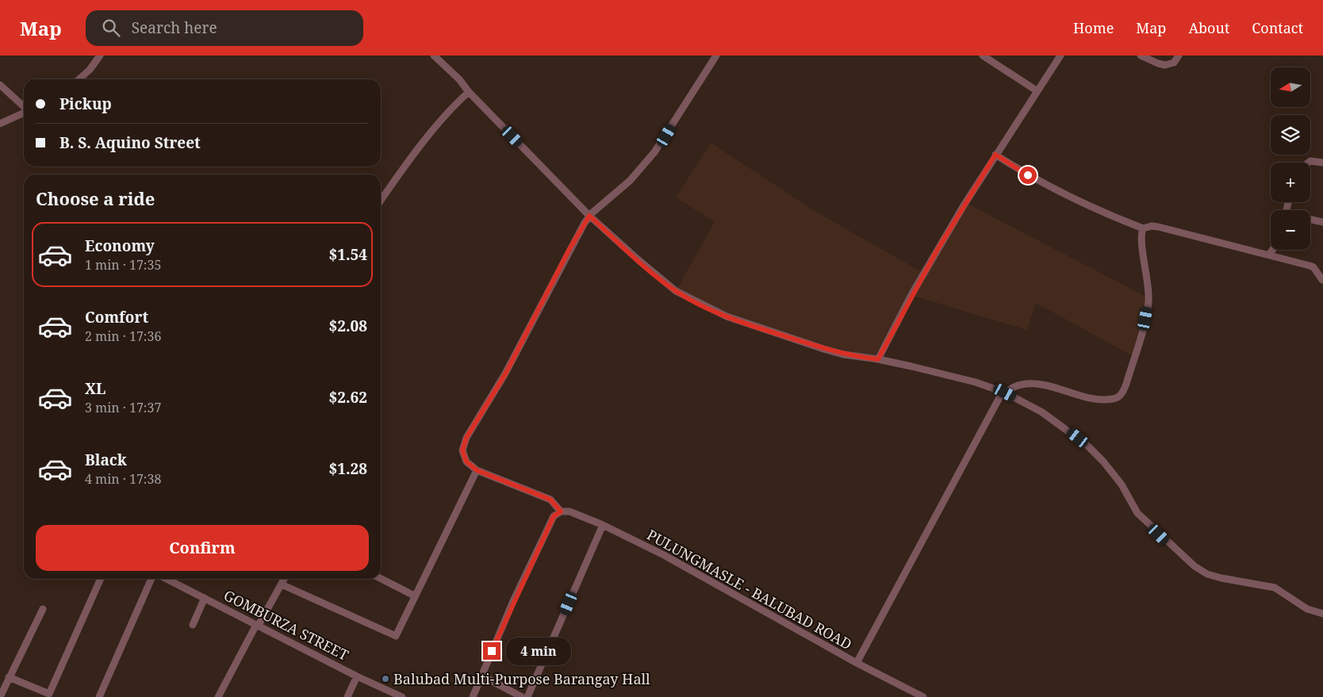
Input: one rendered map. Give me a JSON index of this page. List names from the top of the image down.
{
  "streets": {
    "street": ["PULUNGMASLE - BALUBAD ROAD", "GOMBURZA STREET"]
  },
  "places": ["Balubad Multi-Purpose Barangay Hall"],
  "north": "left",
  "page": {
    "header": "Map",
    "search": "Search here",
    "nav": [
      "Home",
      "Map",
      "About",
      "Contact"
    ],
    "map_buttons": ["+", "−"],
    "banner": ["Pickup", "B. S. Aquino Street"],
    "heading": "Choose a ride",
    "list": [
      {
        "name": "Economy",
        "note": "1 min · 17:35",
        "value": "$1.54"
      },
      {
        "name": "Comfort",
        "note": "2 min · 17:36",
        "value": "$2.08"
      },
      {
        "name": "XL",
        "note": "3 min · 17:37",
        "value": "$2.62"
      },
      {
        "name": "Black",
        "note": "4 min · 17:38",
        "value": "$1.28"
      }
    ],
    "buttons": "Confirm",
    "bubble": "4 min"
  }
}
